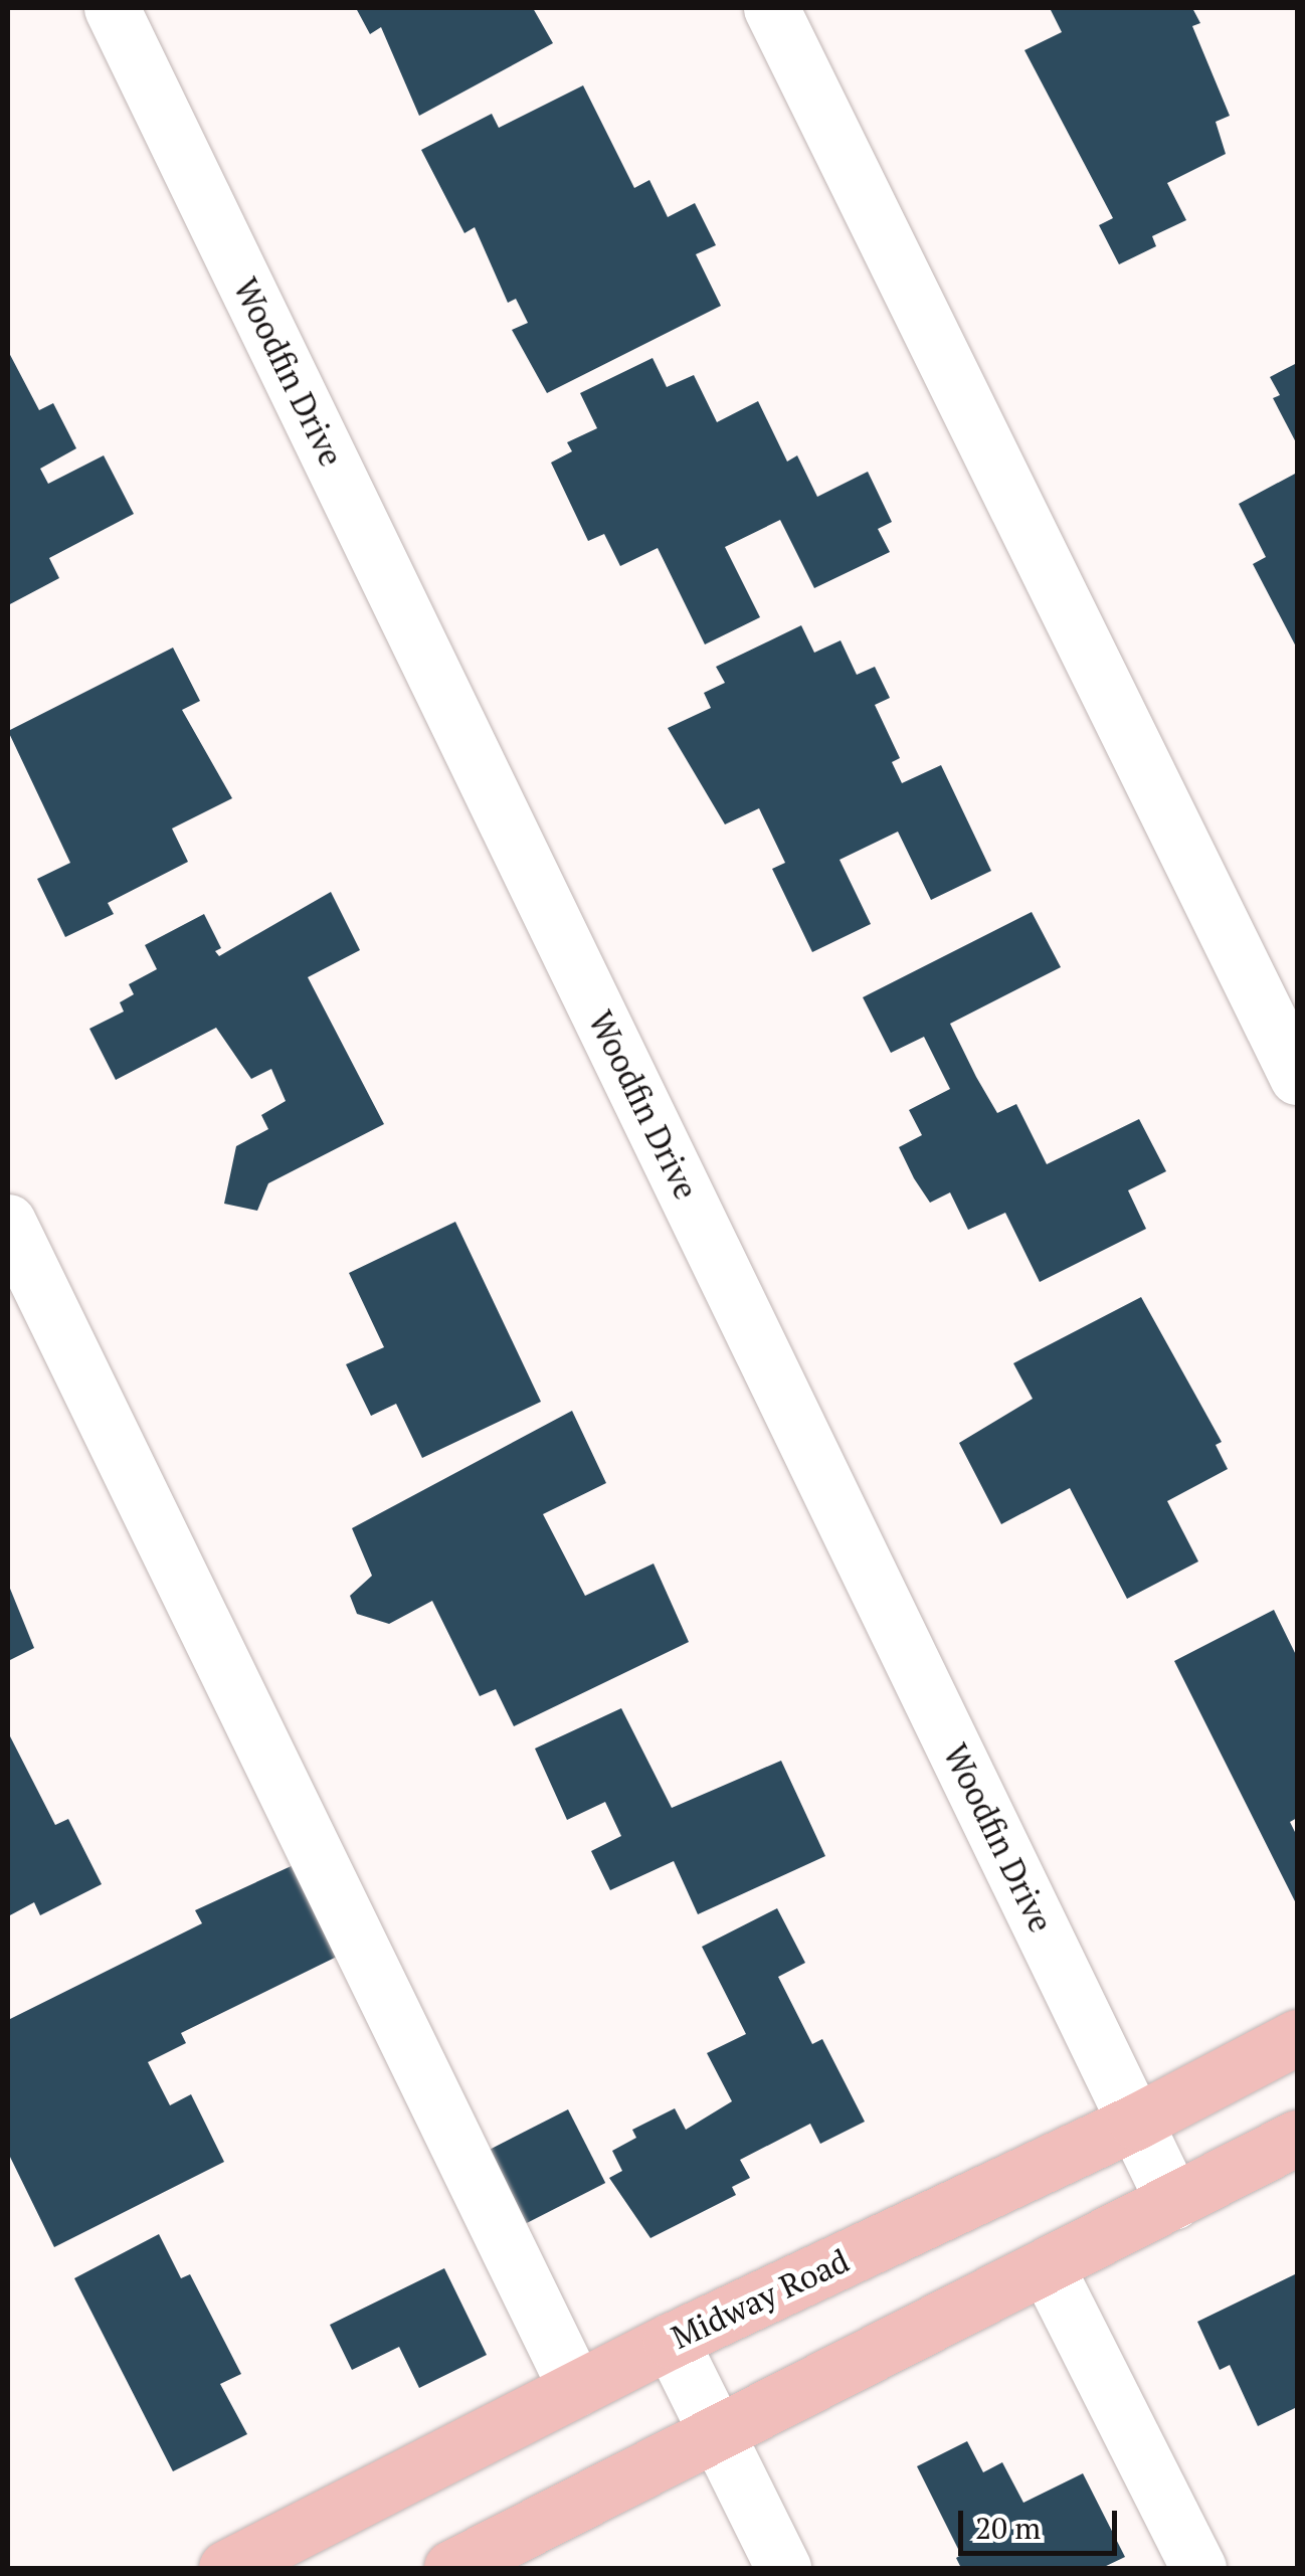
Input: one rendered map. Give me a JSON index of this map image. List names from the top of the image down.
{
  "streets": {
    "main road": ["Midway Road"],
    "street": ["Woodfin Drive"]
  },
  "crossings": [
    ["Woodfin Drive", "Midway Road"]
  ],
  "scale_bar": "20 m"
}
